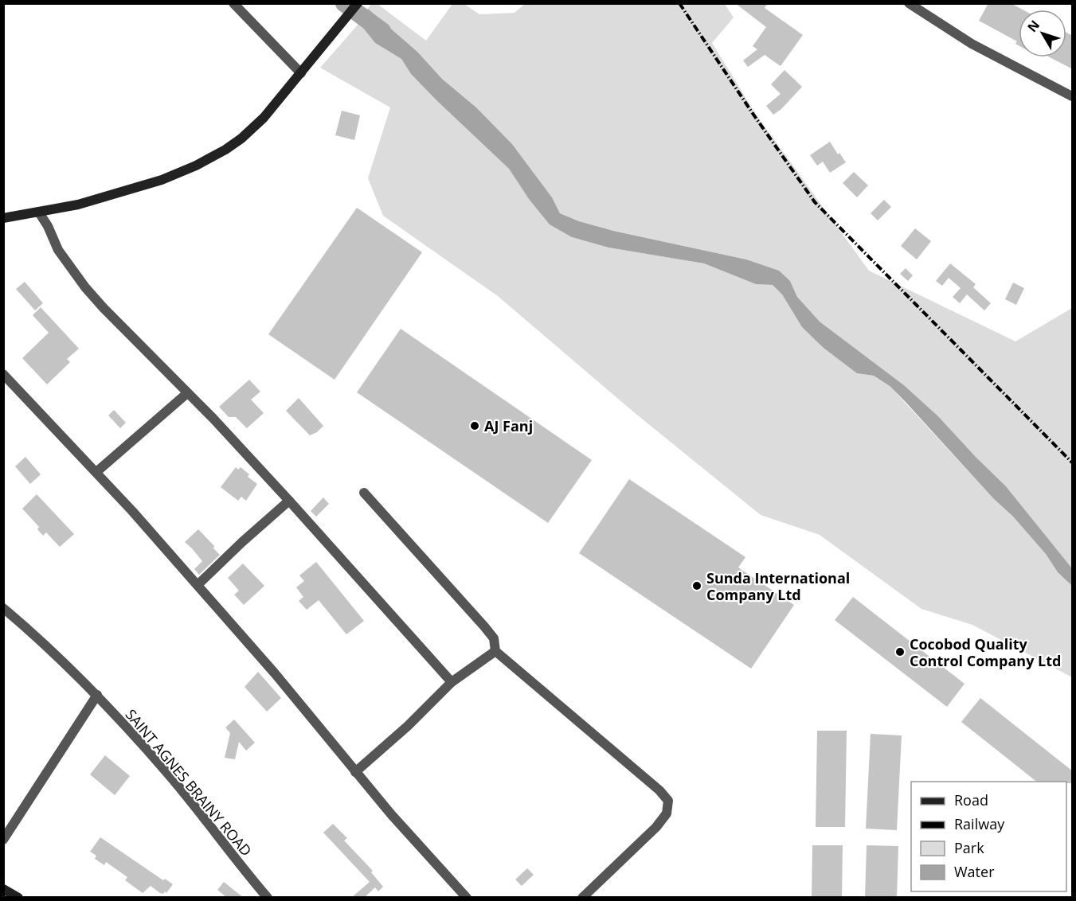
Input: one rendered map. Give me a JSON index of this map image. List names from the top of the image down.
{
  "streets": {
    "street": ["SAINT AGNES BRAINY ROAD"]
  },
  "places": ["AJ Fanj", "Sunda International Company Ltd", "Cocobod Quality Control Company Ltd"],
  "legend": [
    "Road",
    "Railway",
    "Park",
    "Water"
  ],
  "north": "top left"
}
